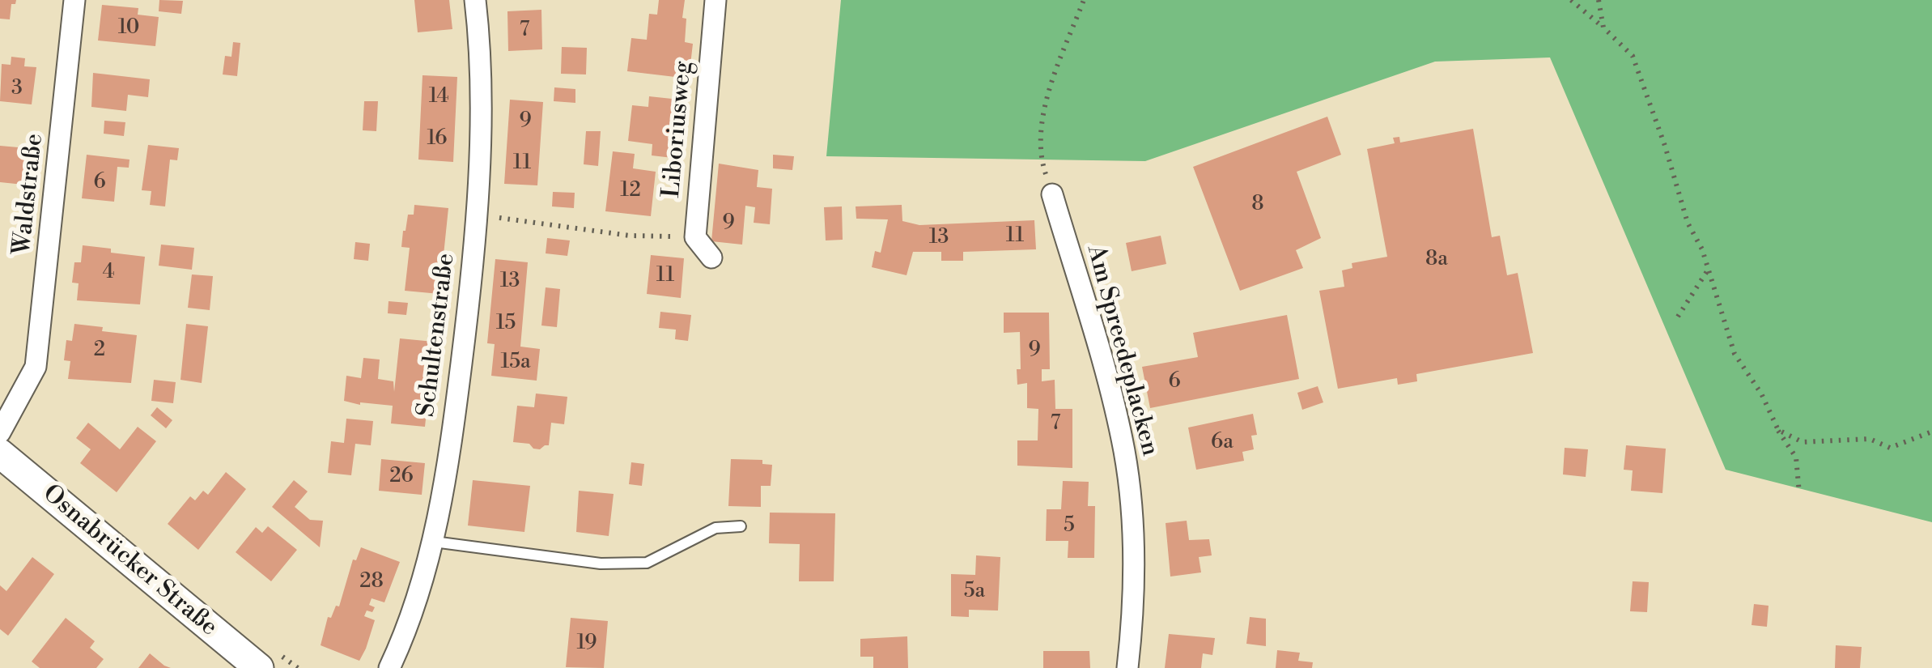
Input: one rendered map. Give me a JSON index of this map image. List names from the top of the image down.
{
  "streets": {
    "main road": ["Osnabrücker Straße"],
    "street": [
      "Liboriusweg",
      "Waldstraße",
      "Schultenstraße",
      "Am Spreedeplacken"
    ]
  },
  "house_numbers": [
    "10",
    "7",
    "3",
    "14",
    "9",
    "16",
    "11",
    "6",
    "12",
    "8",
    "9",
    "11",
    "13",
    "8a",
    "4",
    "11",
    "13",
    "15",
    "2",
    "9",
    "15a",
    "6",
    "7",
    "6a",
    "26",
    "5",
    "28",
    "5a",
    "19"
  ]
}
